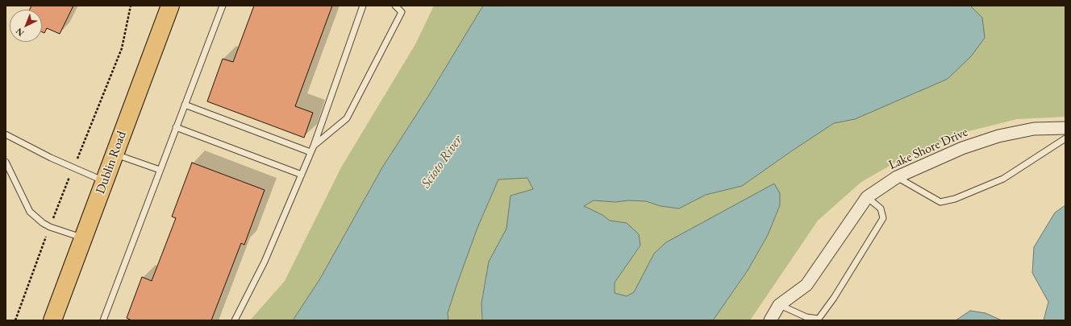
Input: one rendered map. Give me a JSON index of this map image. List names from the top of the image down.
{
  "streets": {
    "main road": ["Dublin Road"],
    "street": ["Lake Shore Drive"]
  },
  "water": ["Scioto River"],
  "north": "bottom left"
}
